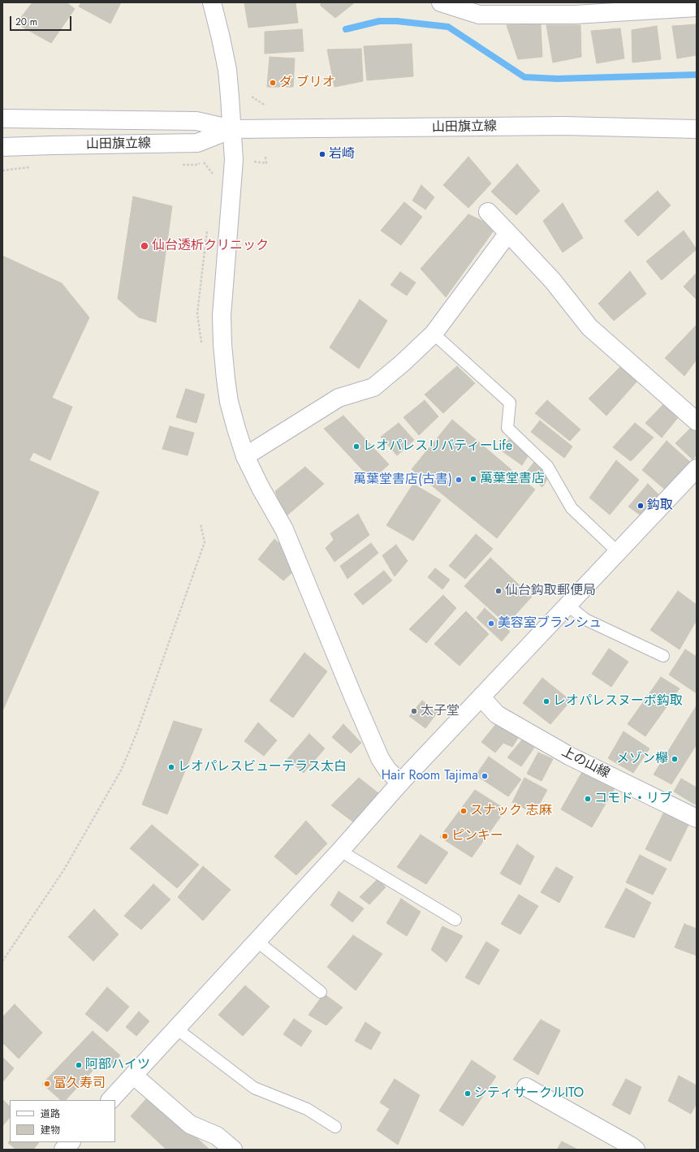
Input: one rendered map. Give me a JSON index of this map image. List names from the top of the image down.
{
  "streets": {
    "street": ["山田旗立線", "上の山線"]
  },
  "places": [
    "ダ ブリオ",
    "岩崎",
    "仙台透析クリニック",
    "レオパレスリバティーLife",
    "萬葉堂書店",
    "萬葉堂書店(古書)",
    "鈎取",
    "仙台鈎取郵便局",
    "美容室ブランシュ",
    "レオパレスヌーボ鈎取",
    "太子堂",
    "メゾン欅",
    "レオパレスビューテラス太白",
    "Hair Room Tajima",
    "コモド・リブ",
    "スナック 志麻",
    "ピンキー",
    "阿部ハイツ",
    "富久寿司",
    "シティサークルITO"
  ],
  "legend": ["道路", "建物"],
  "scale_bar": "20 m"
}
